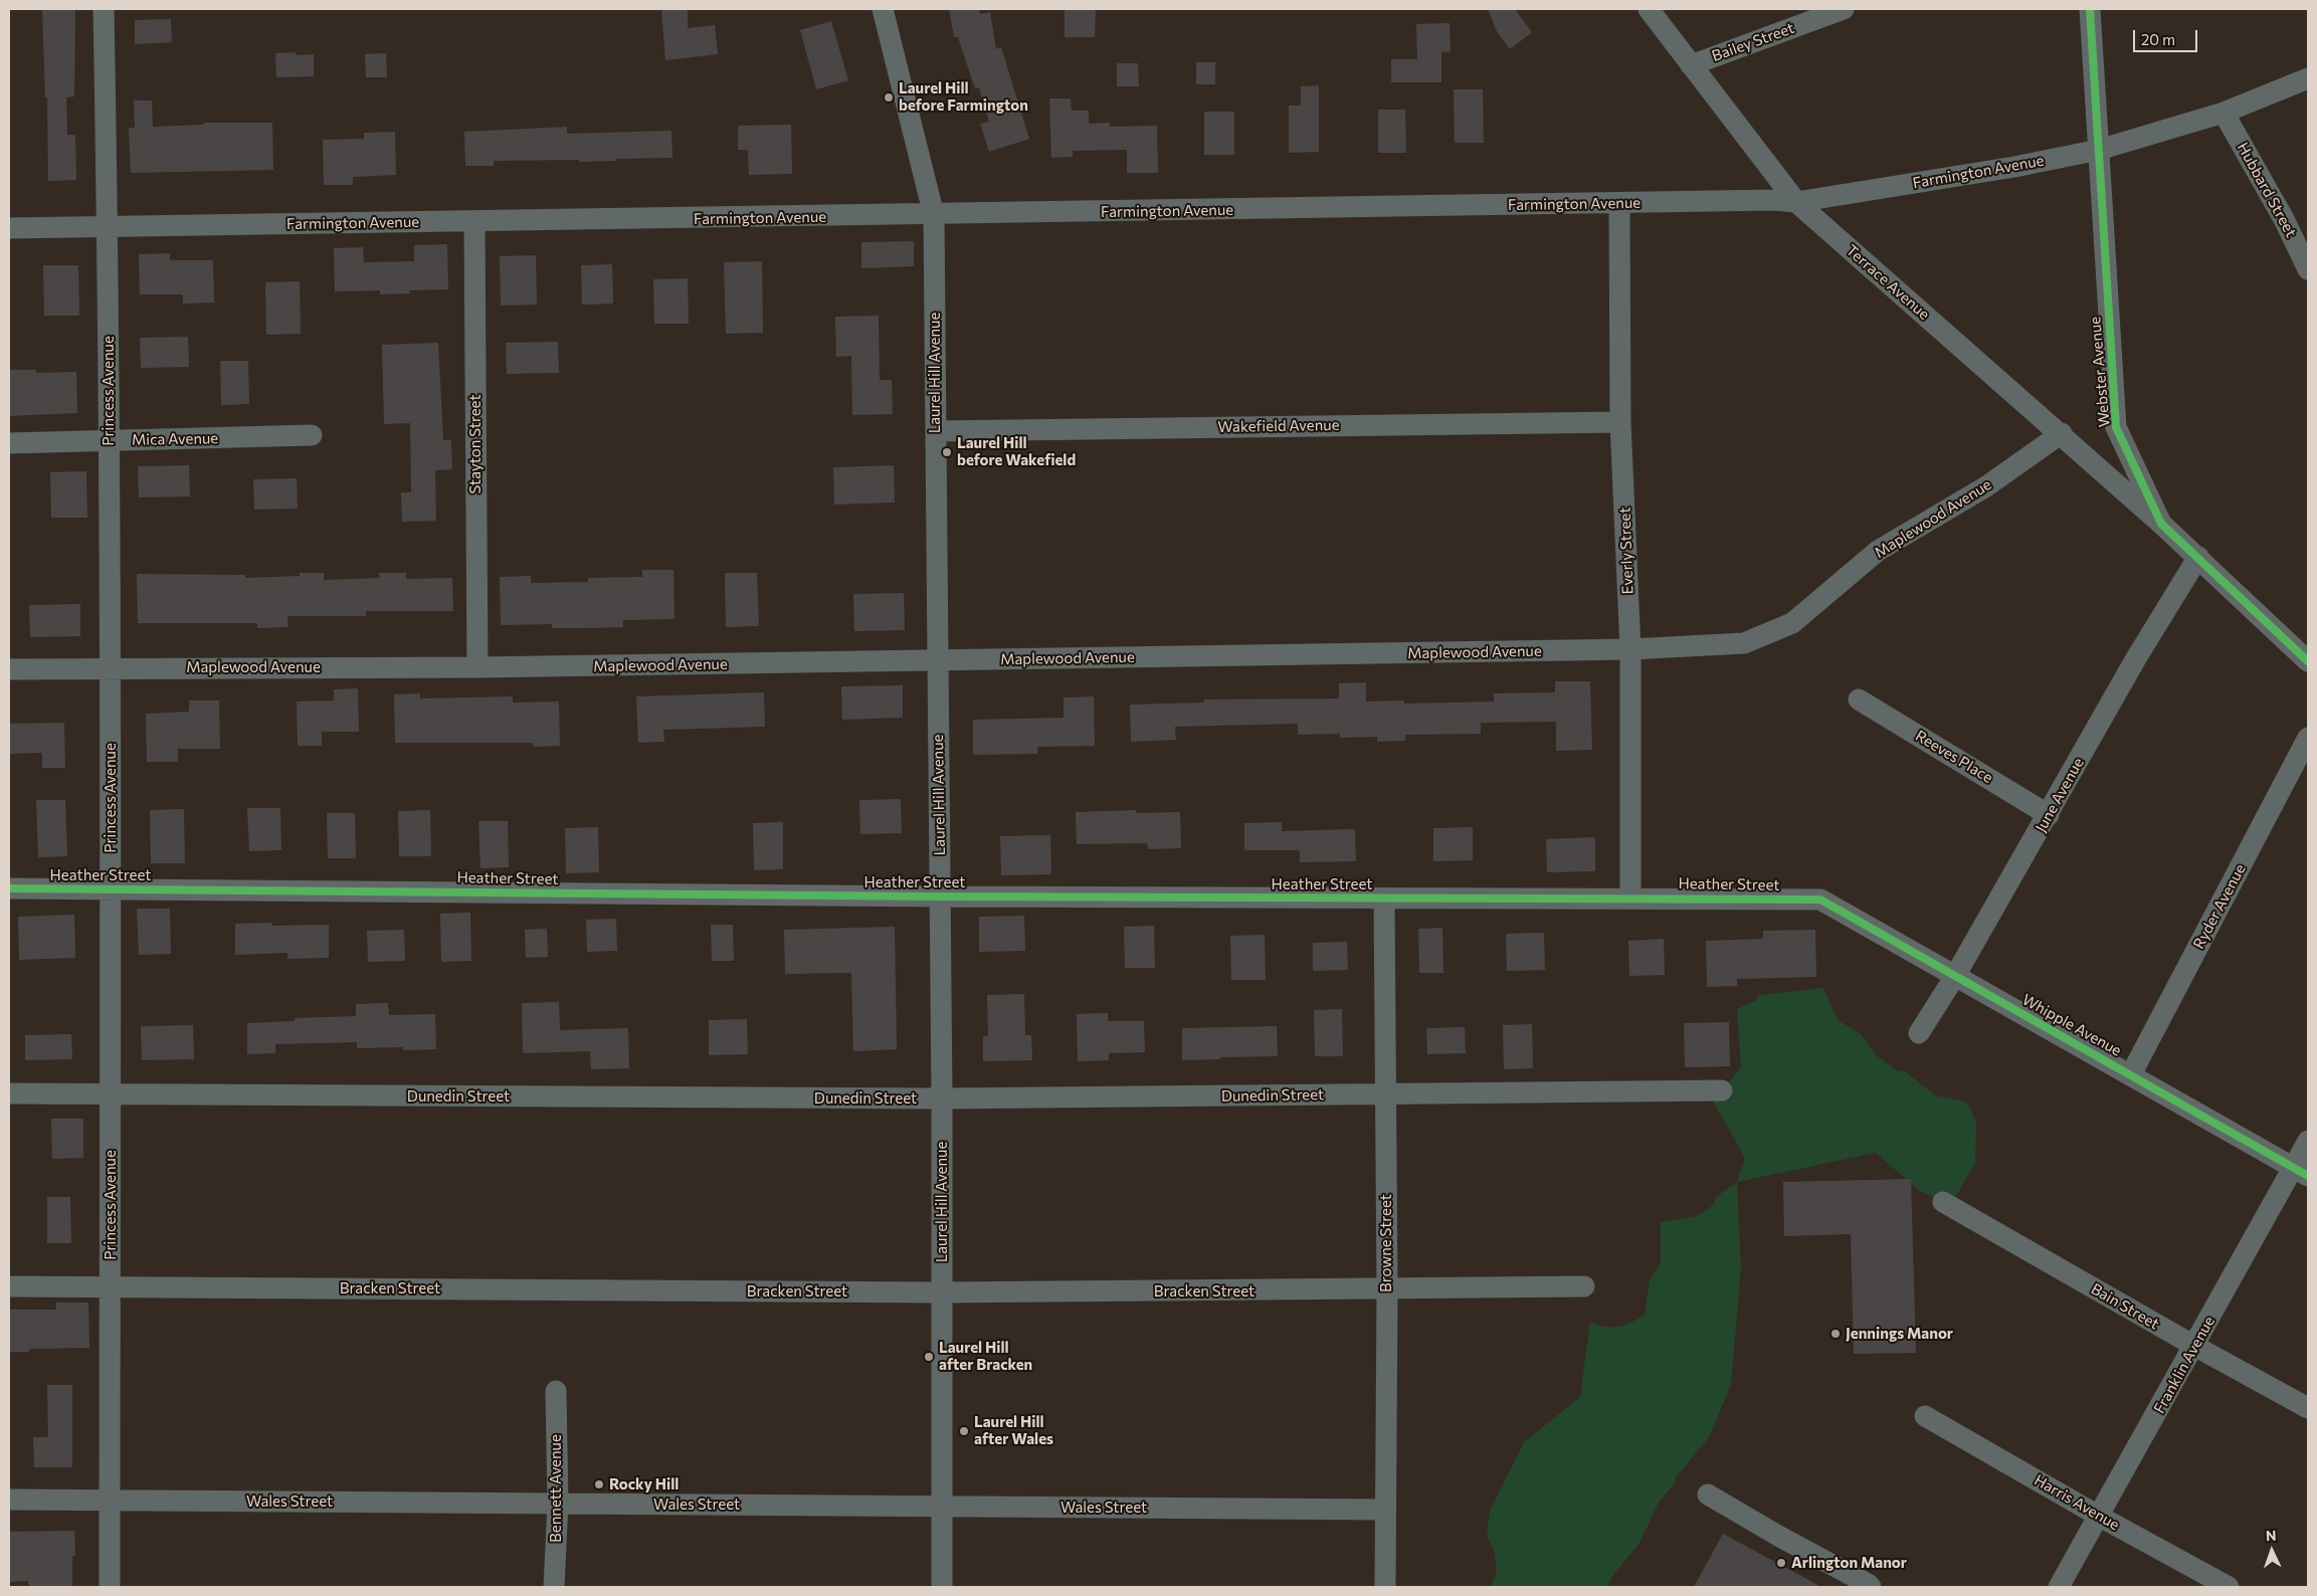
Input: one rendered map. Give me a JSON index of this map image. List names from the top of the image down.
{
  "streets": {
    "street": [
      "Bailey Street",
      "Farmington Avenue",
      "Hubbard Street",
      "Terrace Avenue",
      "Webster Avenue",
      "Laurel Hill Avenue",
      "Princess Avenue",
      "Wakefield Avenue",
      "Mica Avenue",
      "Stayton Street",
      "Maplewood Avenue",
      "Everly Street",
      "Reeves Place",
      "June Avenue",
      "Heather Street",
      "Ryder Avenue",
      "Whipple Avenue",
      "Dunedin Street",
      "Browne Street",
      "Bracken Street",
      "Bain Street",
      "Franklin Avenue",
      "Bennett Avenue",
      "Wales Street",
      "Harris Avenue"
    ]
  },
  "crossings": [
    ["Bailey Street", "Terrace Avenue"],
    ["Farmington Avenue", "Hubbard Street"],
    ["Farmington Avenue", "Terrace Avenue"],
    ["Farmington Avenue", "Webster Avenue"],
    ["Farmington Avenue", "Laurel Hill Avenue"],
    ["Farmington Avenue", "Princess Avenue"],
    ["Farmington Avenue", "Stayton Street"],
    ["Farmington Avenue", "Everly Street"],
    ["Terrace Avenue", "Webster Avenue"],
    ["Terrace Avenue", "Maplewood Avenue"],
    ["Webster Avenue", "June Avenue"],
    ["Laurel Hill Avenue", "Wakefield Avenue"],
    ["Laurel Hill Avenue", "Maplewood Avenue"],
    ["Laurel Hill Avenue", "Heather Street"],
    ["Laurel Hill Avenue", "Dunedin Street"],
    ["Laurel Hill Avenue", "Bracken Street"],
    ["Laurel Hill Avenue", "Wales Street"],
    ["Princess Avenue", "Mica Avenue"],
    ["Princess Avenue", "Maplewood Avenue"],
    ["Princess Avenue", "Heather Street"],
    ["Princess Avenue", "Dunedin Street"],
    ["Princess Avenue", "Bracken Street"],
    ["Princess Avenue", "Wales Street"],
    ["Wakefield Avenue", "Everly Street"],
    ["Stayton Street", "Maplewood Avenue"],
    ["Maplewood Avenue", "Everly Street"],
    ["Everly Street", "Heather Street"],
    ["Reeves Place", "June Avenue"],
    ["June Avenue", "Whipple Avenue"],
    ["Heather Street", "Whipple Avenue"],
    ["Heather Street", "Browne Street"],
    ["Ryder Avenue", "Whipple Avenue"],
    ["Whipple Avenue", "Franklin Avenue"],
    ["Dunedin Street", "Browne Street"],
    ["Browne Street", "Bracken Street"],
    ["Browne Street", "Wales Street"],
    ["Bain Street", "Franklin Avenue"],
    ["Franklin Avenue", "Harris Avenue"],
    ["Bennett Avenue", "Wales Street"]
  ],
  "places": [
    "Laurel Hill before Farmington",
    "Laurel Hill before Wakefield",
    "Jennings Manor",
    "Laurel Hill after Bracken",
    "Laurel Hill after Wales",
    "Rocky Hill",
    "Arlington Manor"
  ],
  "scale_bar": "20 m",
  "north": "top"
}
